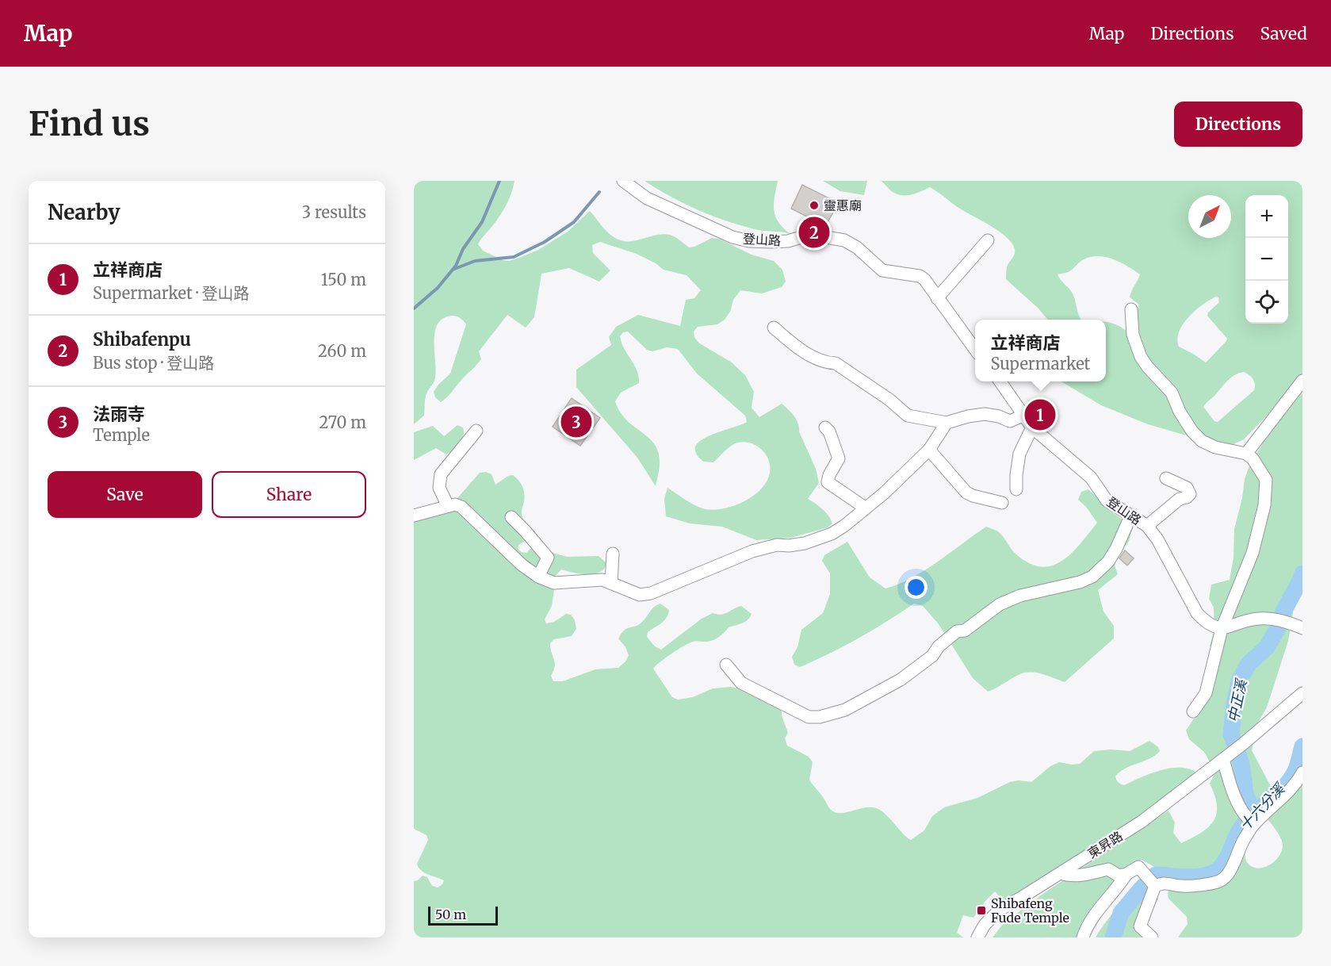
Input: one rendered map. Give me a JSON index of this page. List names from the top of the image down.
{
  "streets": {
    "street": ["登山路", "東昇路"]
  },
  "water": ["中正溪", "十六分溪"],
  "places": {
    "other": ["靈惠廟"],
    "transit": ["Shibafeng Fude Temple"]
  },
  "scale_bar": "50 m",
  "north": "top right",
  "page": {
    "header": "Map",
    "nav": ["Map", "Directions", "Saved"],
    "buttons": [
      "Directions",
      ["Save", "Share"]
    ],
    "title": "Find us",
    "heading": ["Nearby", "3 results"],
    "map_buttons": ["+", "−"],
    "pins": ["2", "1", "3"],
    "list": [
      {
        "mark": "1",
        "name": "立祥商店",
        "note": "Supermarket · 登山路",
        "value": "150 m"
      },
      {
        "mark": "2",
        "name": "Shibafenpu",
        "note": "Bus stop · 登山路",
        "value": "260 m"
      },
      {
        "mark": "3",
        "name": "法雨寺",
        "note": "Temple",
        "value": "270 m"
      }
    ],
    "popup": ["立祥商店", "Supermarket"],
    "scale": "50 m"
  }
}
